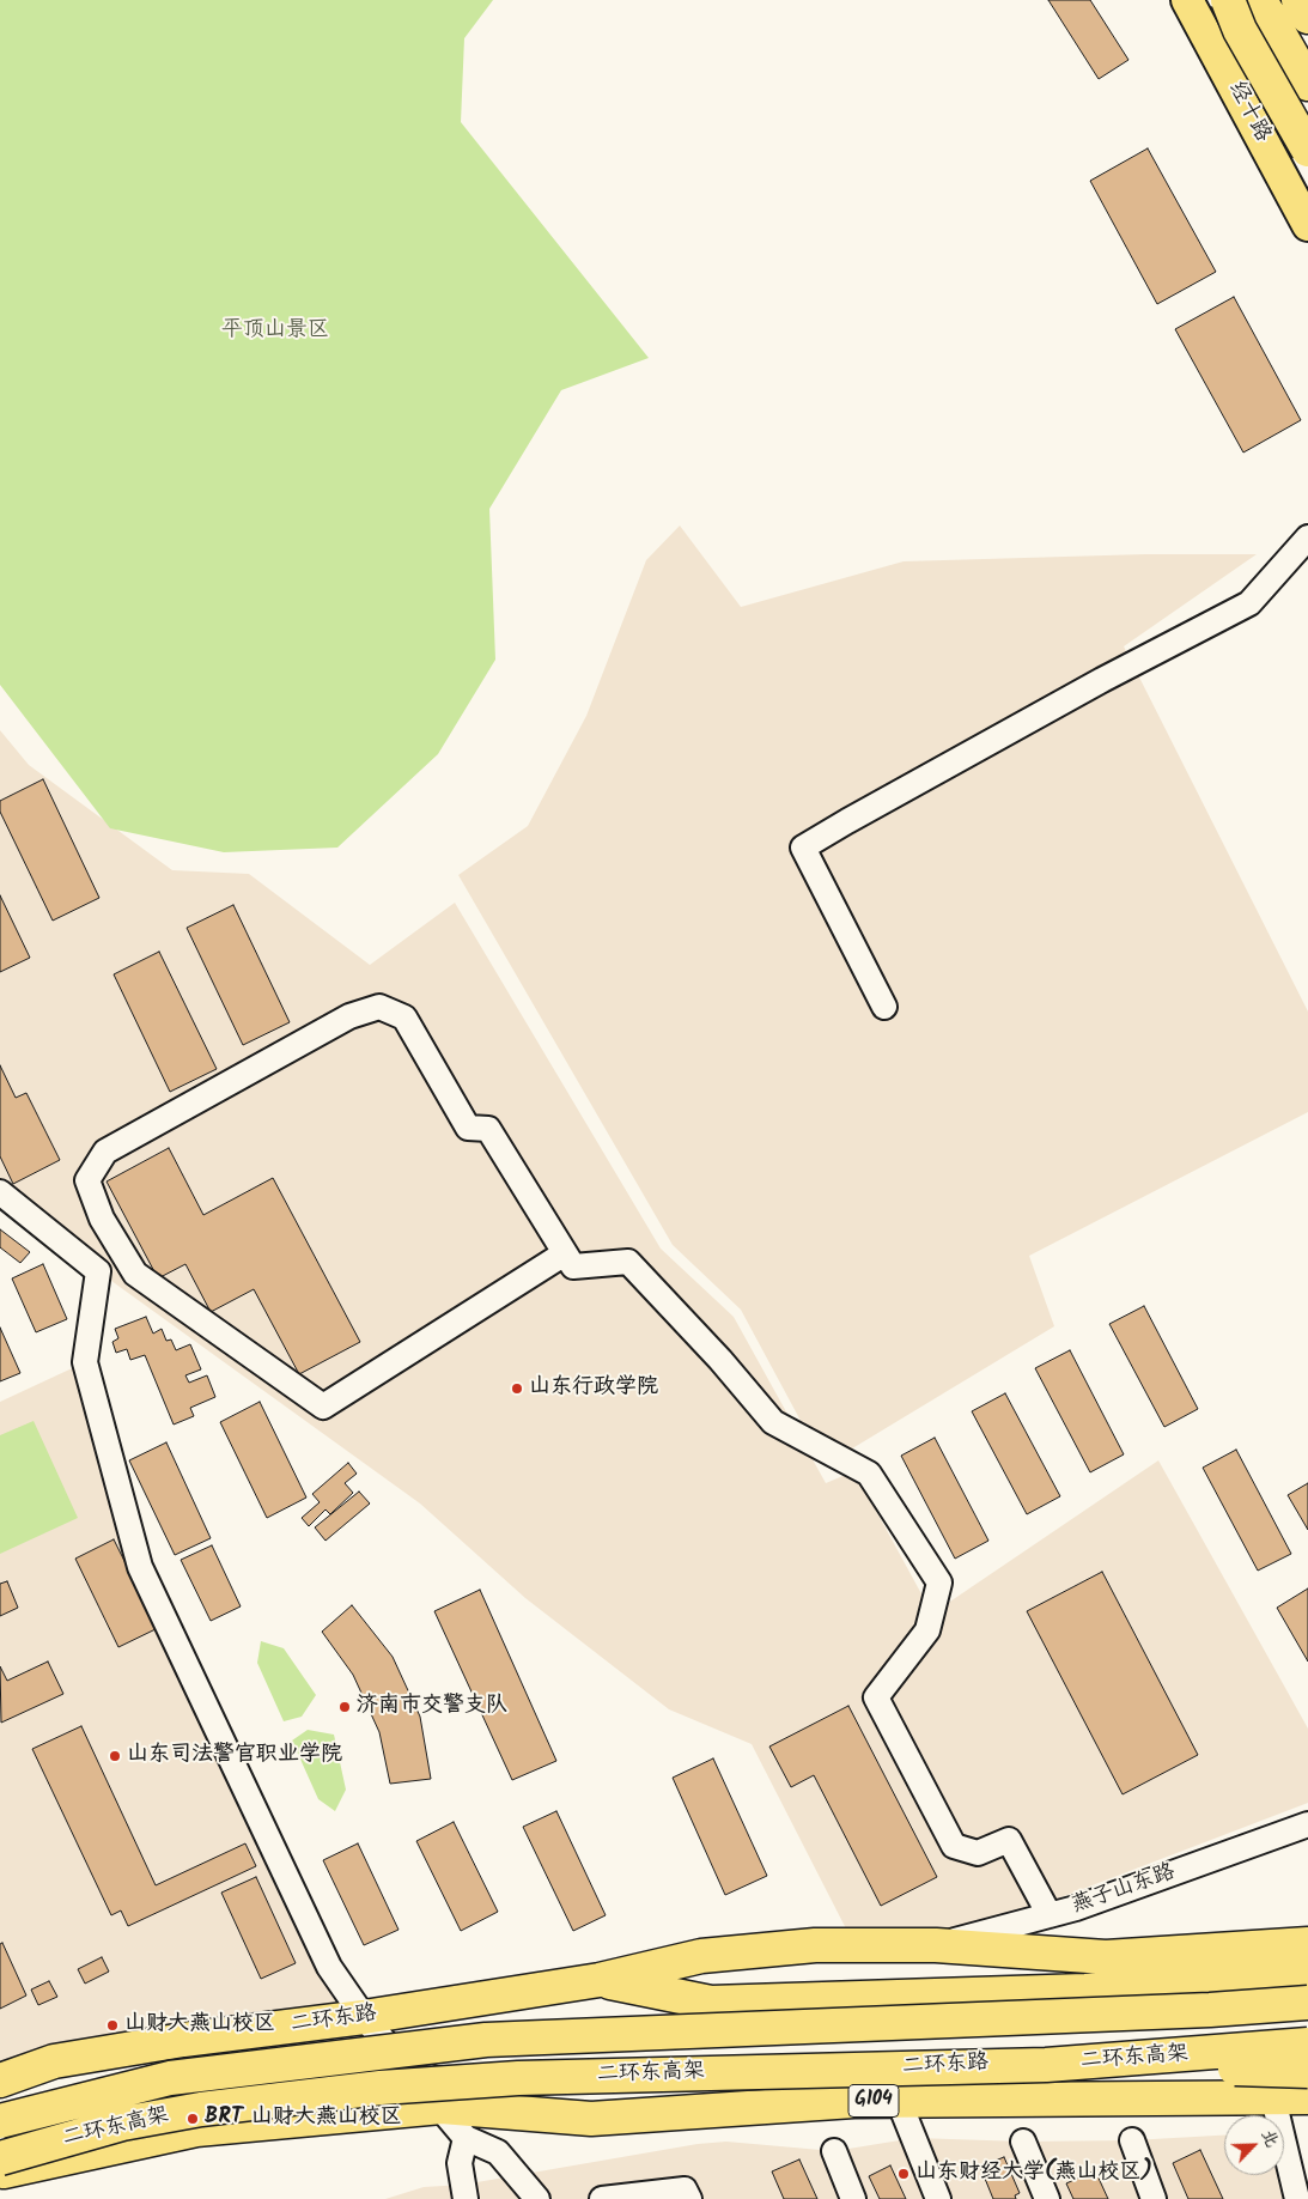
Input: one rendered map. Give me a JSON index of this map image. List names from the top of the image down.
{
  "streets": {
    "highway": ["二环东路", "二环东高架", "G104"],
    "main road": ["经十路"],
    "street": ["燕子山东路"]
  },
  "crossings": [
    ["燕子山东路", "二环东路"],
    ["二环东路", "二环东高架"]
  ],
  "parks": ["平顶山景区"],
  "places": [
    "山东行政学院",
    "济南市交警支队",
    "山东司法警官职业学院",
    "山财大燕山校区",
    "BRT 山财大燕山校区",
    "山东财经大学(燕山校区)"
  ],
  "north": "top right"
}
